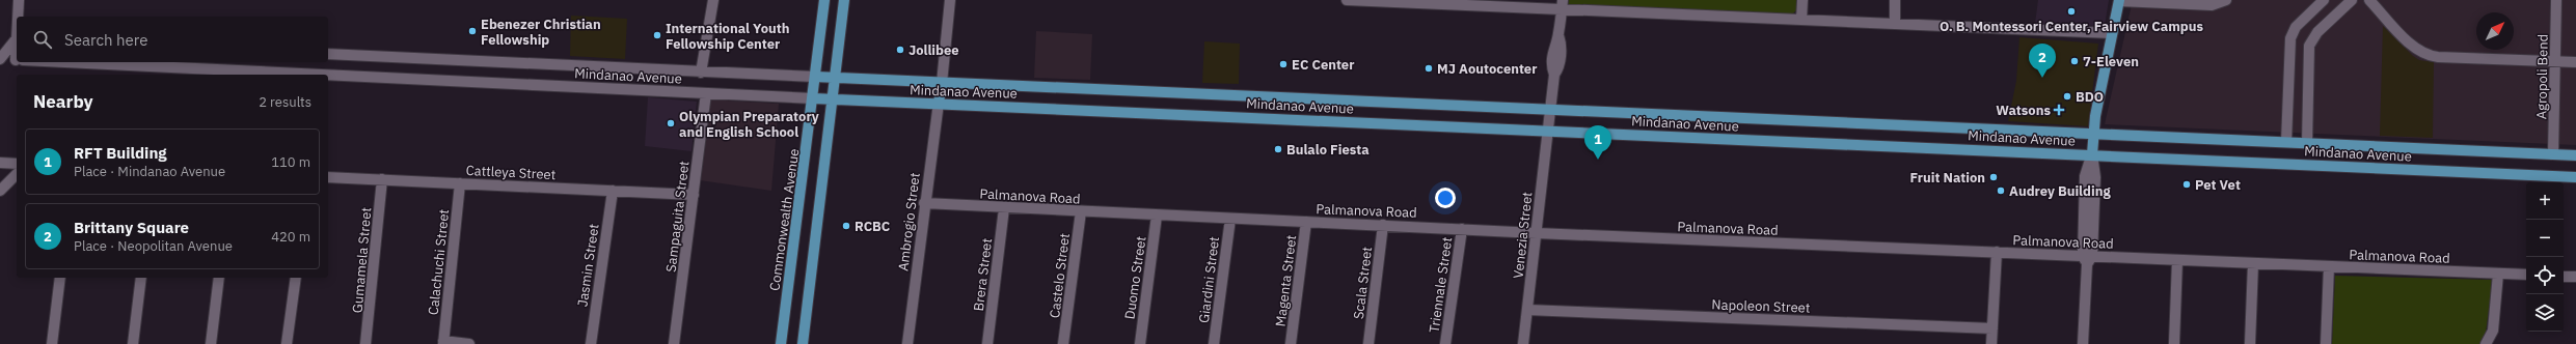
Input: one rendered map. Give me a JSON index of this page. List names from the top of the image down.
{
  "streets": {
    "main road": ["Mindanao Avenue", "Commonwealth Avenue"],
    "street": [
      "Agropoli Bend",
      "Cattleya Street",
      "Palmanova Road",
      "Sampaguita Street",
      "Ambrogio Street",
      "Venezia Street",
      "Gumamela Street",
      "Calachuchi Street",
      "Jasmin Street",
      "Brera Street",
      "Castelo Street",
      "Duomo Street",
      "Giardini Street",
      "Magenta Street",
      "Scala Street",
      "Triennale Street",
      "Napoleon Street"
    ]
  },
  "crossings": [
    ["Mindanao Avenue", "Agropoli Bend"],
    ["Mindanao Avenue", "Sampaguita Street"],
    ["Mindanao Avenue", "Commonwealth Avenue"],
    ["Mindanao Avenue", "Ambrogio Street"],
    ["Mindanao Avenue", "Venezia Street"],
    ["Cattleya Street", "Sampaguita Street"],
    ["Cattleya Street", "Gumamela Street"],
    ["Cattleya Street", "Calachuchi Street"],
    ["Cattleya Street", "Jasmin Street"],
    ["Palmanova Road", "Ambrogio Street"],
    ["Palmanova Road", "Venezia Street"],
    ["Palmanova Road", "Brera Street"],
    ["Palmanova Road", "Castelo Street"],
    ["Palmanova Road", "Duomo Street"],
    ["Palmanova Road", "Giardini Street"],
    ["Palmanova Road", "Magenta Street"],
    ["Palmanova Road", "Scala Street"],
    ["Palmanova Road", "Triennale Street"],
    ["Venezia Street", "Napoleon Street"]
  ],
  "places": {
    "other": [
      "O. B. Montessori Center, Fairview Campus",
      "Ebenezer Christian Fellowship",
      "International Youth Fellowship Center",
      "Jollibee",
      "7-Eleven",
      "EC Center",
      "MJ Aoutocenter",
      "BDO",
      "Olympian Preparatory and English School",
      "Bulalo Fiesta",
      "Fruit Nation",
      "Pet Vet",
      "Audrey Building",
      "RCBC"
    ],
    "health": ["Watsons"]
  },
  "north": "top right",
  "page": {
    "search": "Search here",
    "pins": ["2", "1"],
    "heading": ["Nearby", "2 results"],
    "list": [
      {
        "mark": "1",
        "name": "RFT Building",
        "note": "Place · Mindanao Avenue",
        "value": "110 m"
      },
      {
        "mark": "2",
        "name": "Brittany Square",
        "note": "Place · Neopolitan Avenue",
        "value": "420 m"
      }
    ],
    "map_buttons": ["+", "−"]
  }
}
